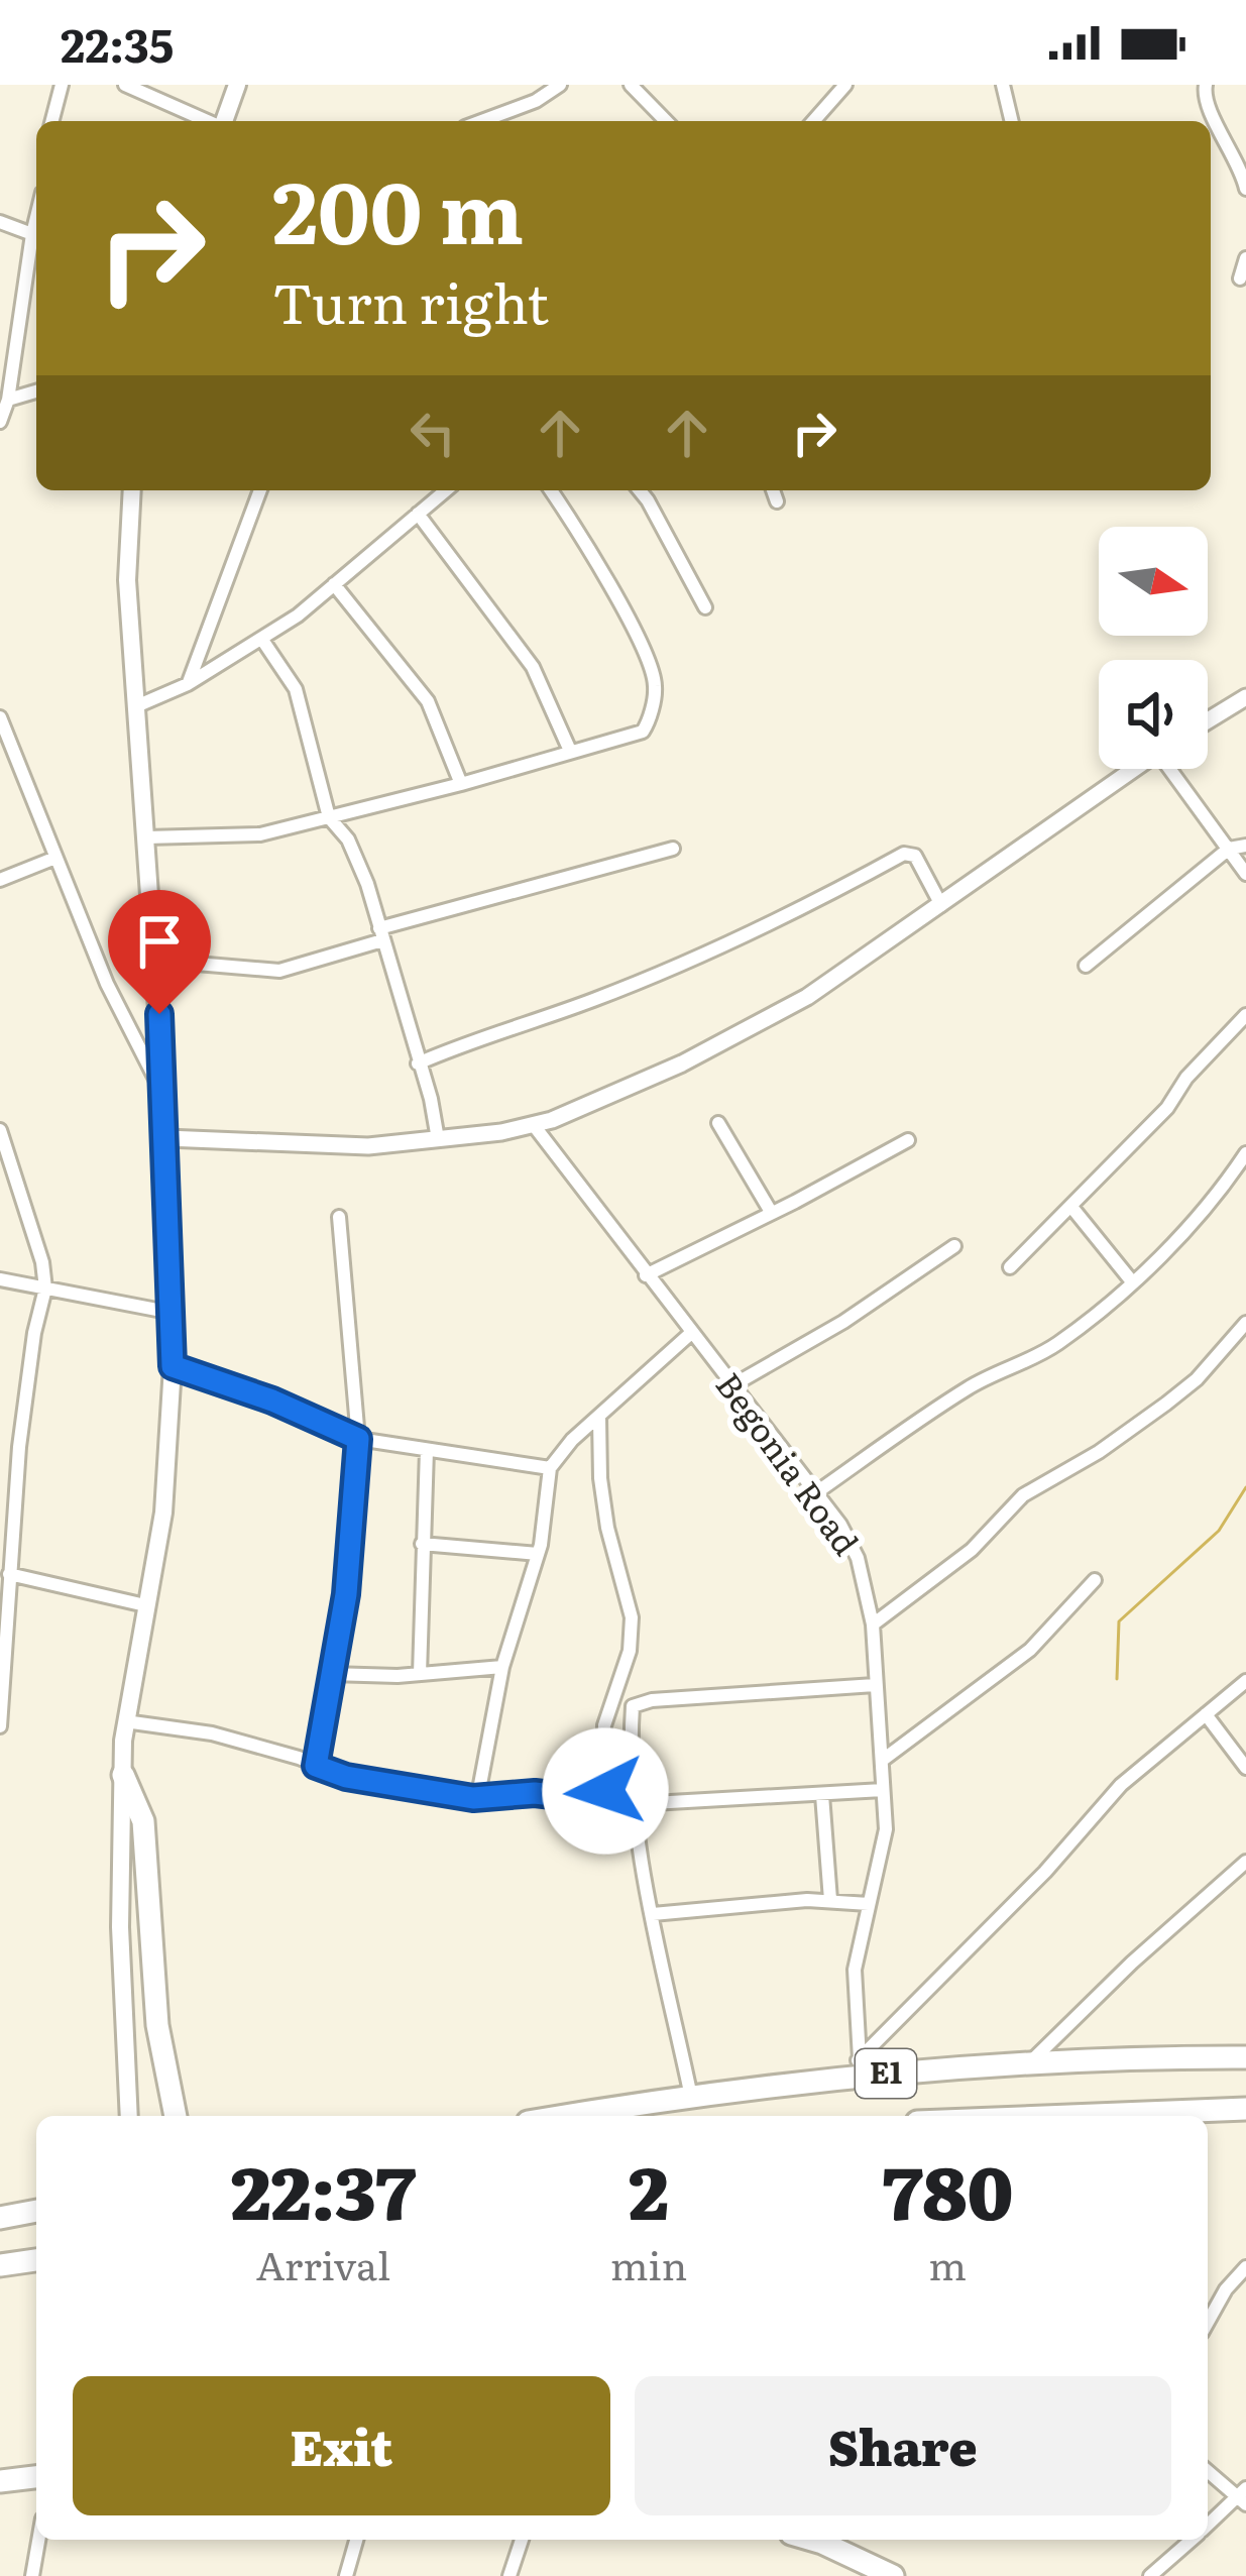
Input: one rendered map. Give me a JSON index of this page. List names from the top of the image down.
{
  "streets": {
    "highway": ["E1"],
    "street": ["Begonia Road"]
  },
  "crossings": [
    ["Begonia Road", "E1"]
  ],
  "north": "right",
  "page": {
    "status": "22:35",
    "turn": ["200 m", "Turn right"],
    "eta": [
      "22:37",
      "Arrival",
      "2",
      "min",
      "780",
      "m"
    ],
    "buttons": ["Exit", "Share"]
  }
}
